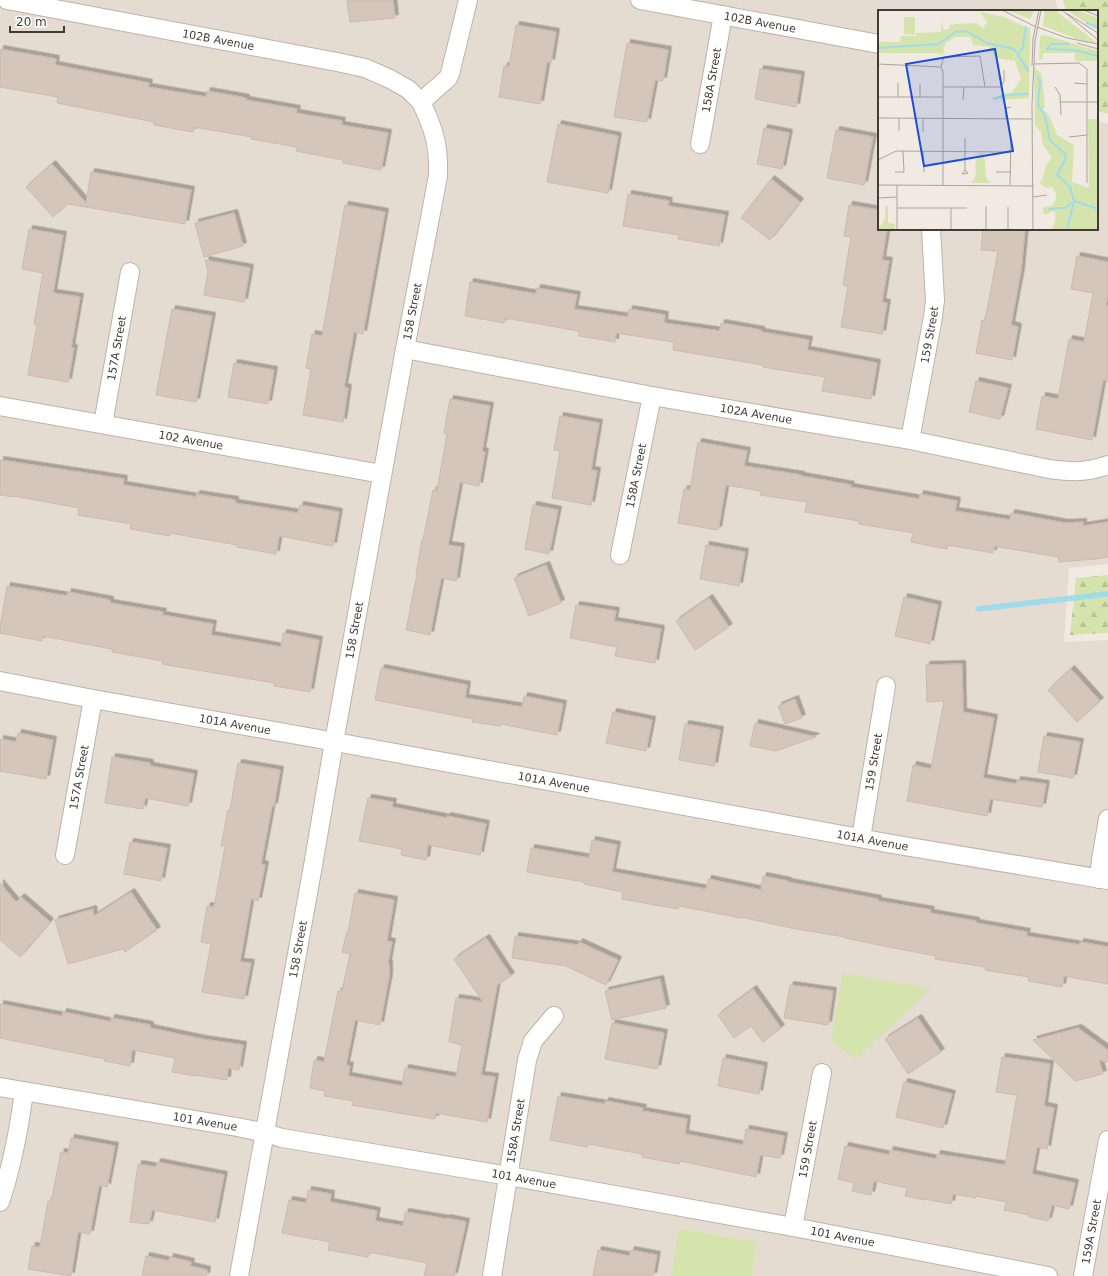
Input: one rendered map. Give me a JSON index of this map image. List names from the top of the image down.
{
  "streets": {
    "street": [
      "102B Avenue",
      "158A Street",
      "158 Street",
      "159 Street",
      "157A Street",
      "102A Avenue",
      "102 Avenue",
      "101A Avenue",
      "101 Avenue",
      "159A Street"
    ]
  },
  "crossings": [
    ["102B Avenue", "158A Street"],
    ["102B Avenue", "158 Street"],
    ["158A Street", "102A Avenue"],
    ["158A Street", "101 Avenue"],
    ["158 Street", "102A Avenue"],
    ["158 Street", "102 Avenue"],
    ["158 Street", "101A Avenue"],
    ["158 Street", "101 Avenue"],
    ["159 Street", "102A Avenue"],
    ["159 Street", "101A Avenue"],
    ["159 Street", "101 Avenue"],
    ["157A Street", "102 Avenue"],
    ["157A Street", "101A Avenue"]
  ],
  "scale_bar": "20 m"
}
